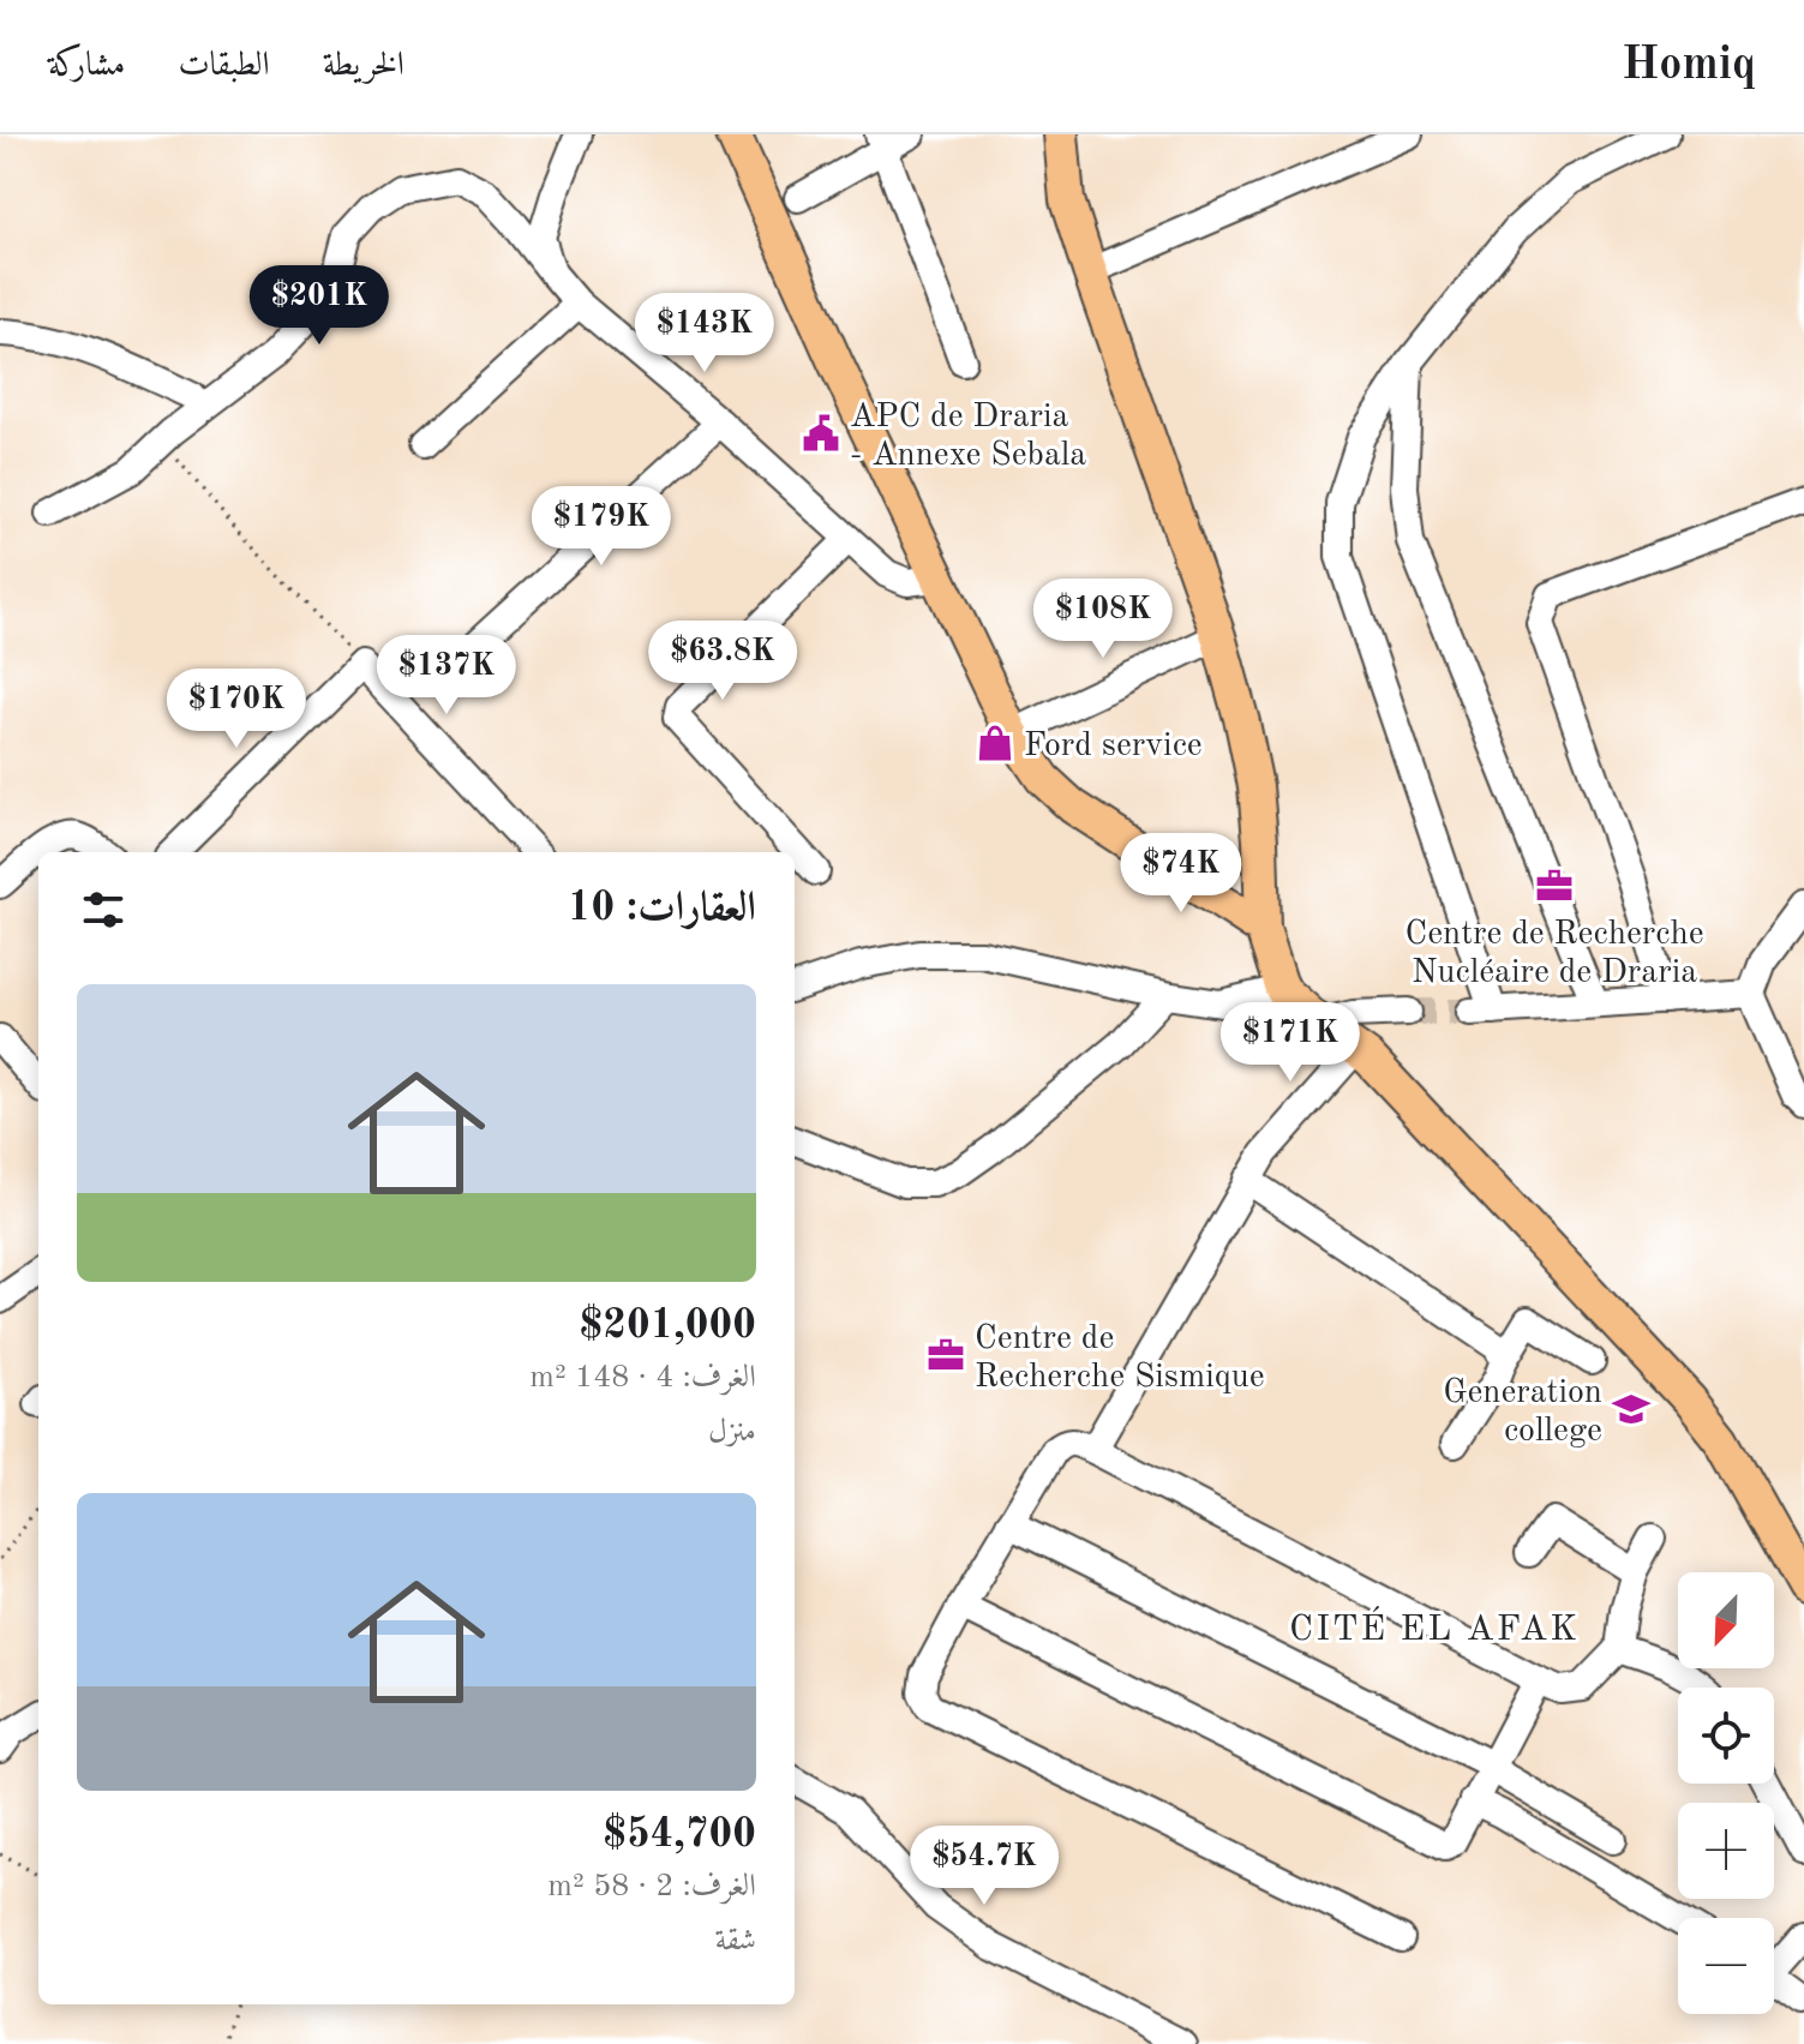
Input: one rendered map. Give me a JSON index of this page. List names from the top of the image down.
{
  "districts": ["CITÉ EL AFAK"],
  "places": {
    "public building": ["APC de Draria - Annexe Sebala"],
    "shop": ["Ford service"],
    "office": ["Centre de Recherche Nucléaire de Draria", "Centre de Recherche Sismique"],
    "school or university": ["Generation college"]
  },
  "north": "bottom left",
  "page": {
    "header": "Homiq",
    "nav": ["الخريطة", "الطبقات", "مشاركة"],
    "price": [
      "$201K",
      "$143K",
      "$179K",
      "$108K",
      "$63.8K",
      "$137K",
      "$170K",
      "$74K",
      "$171K",
      "$54.7K"
    ],
    "heading": "العقارات: 10",
    "list": [
      {
        "name": "$201,000",
        "note": "الغرف: 4 · 148 m² · منزل"
      },
      {
        "name": "$54,700",
        "note": "الغرف: 2 · 58 m² · شقة"
      }
    ],
    "map_buttons": ["+", "−"]
  }
}
